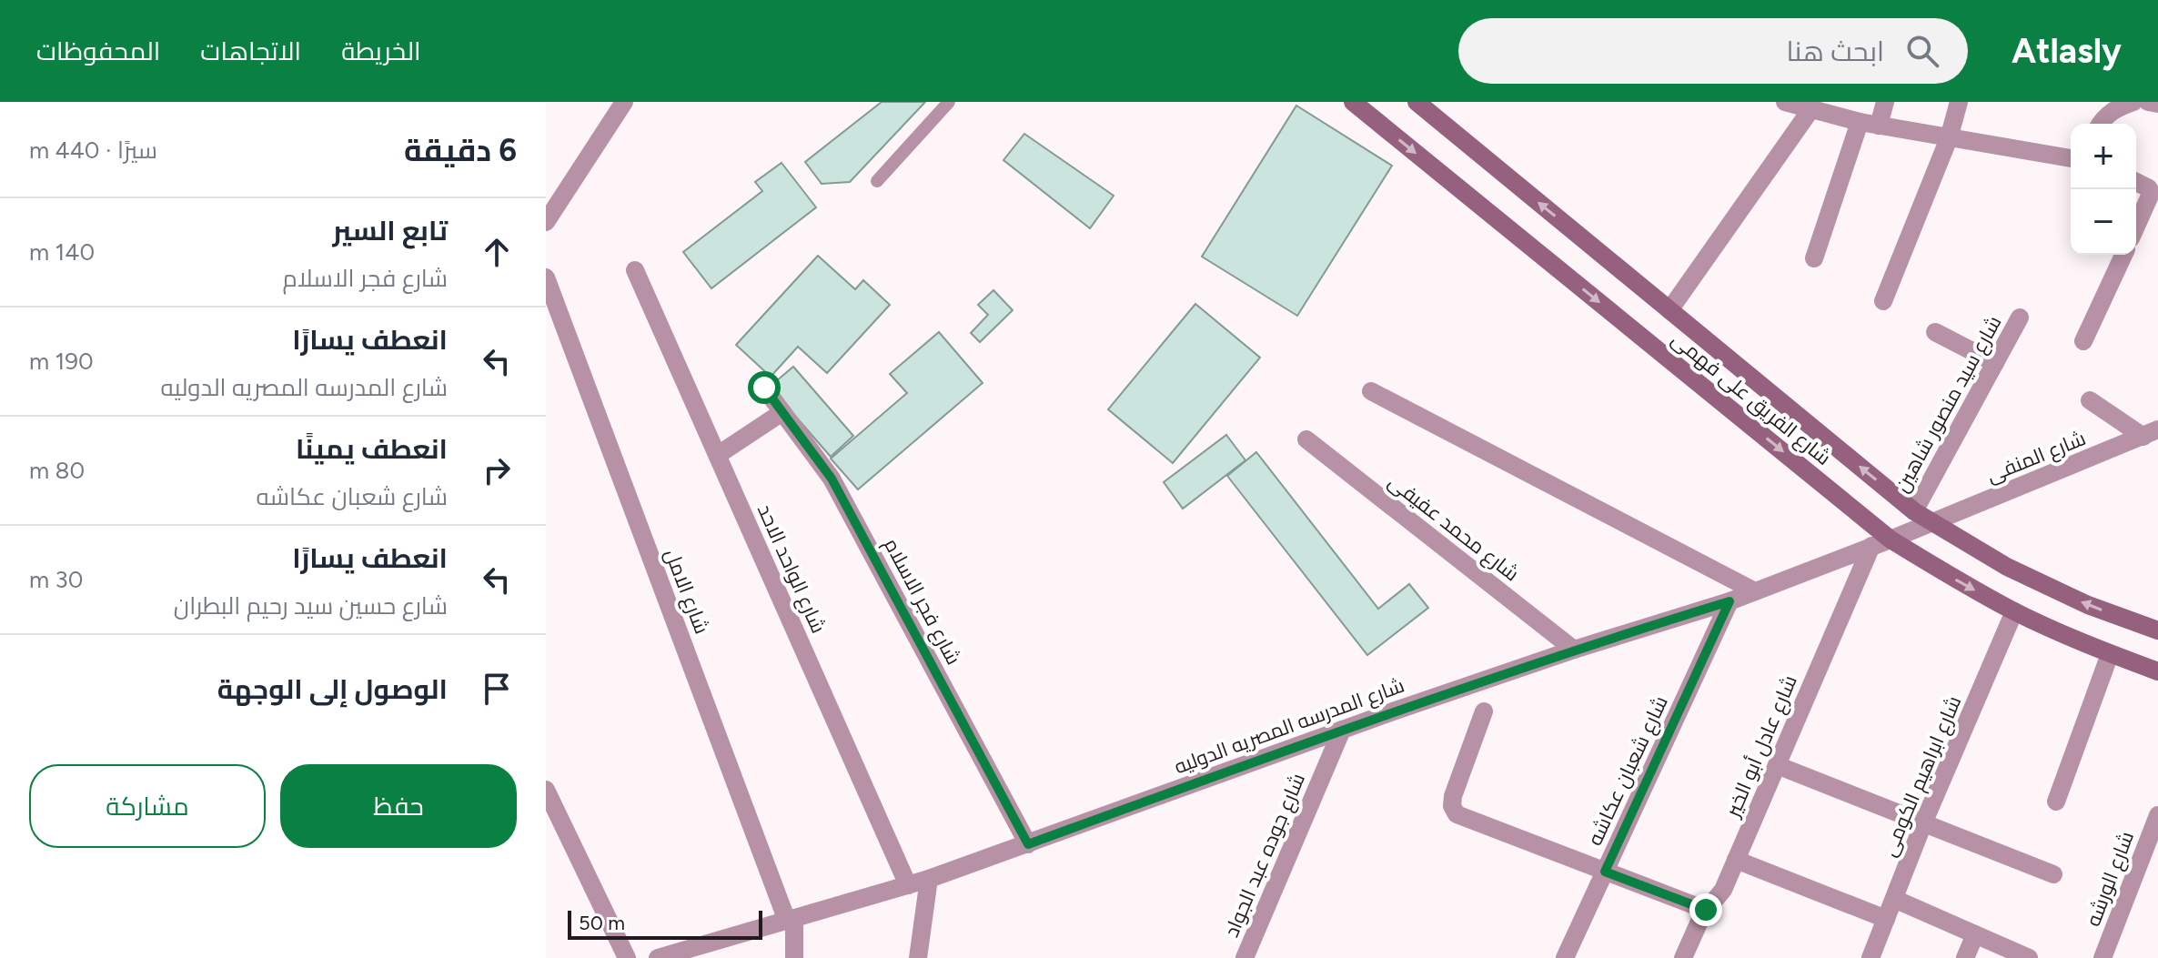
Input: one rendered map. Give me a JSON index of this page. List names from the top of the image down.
{
  "streets": {
    "street": [
      "شارع الفريق على فهمى",
      "شارع سيد منصور شاهين",
      "شارع المنفى",
      "شارع محمد عفيفى",
      "شارع الواحد الاحد",
      "شارع الامل",
      "شارع فجر الاسلام",
      "شارع المدرسه المصريه الدوليه",
      "شارع عادل أبو الخير",
      "شارع شعبان عكاشه",
      "شارع ابراهيم الكومى",
      "شارع جوده عبد الجواد",
      "شارع الورشه"
    ]
  },
  "crossings": [
    ["شارع الفريق على فهمى", "شارع سيد منصور شاهين"],
    ["شارع الفريق على فهمى", "شارع المنفى"],
    ["شارع الفريق على فهمى", "شارع المدرسه المصريه الدوليه"],
    ["شارع الفريق على فهمى", "شارع ابراهيم الكومى"],
    ["شارع المنفى", "شارع المدرسه المصريه الدوليه"],
    ["شارع محمد عفيفى", "شارع المدرسه المصريه الدوليه"],
    ["شارع الواحد الاحد", "شارع المدرسه المصريه الدوليه"],
    ["شارع الامل", "شارع المدرسه المصريه الدوليه"],
    ["شارع فجر الاسلام", "شارع المدرسه المصريه الدوليه"],
    ["شارع المدرسه المصريه الدوليه", "شارع عادل أبو الخير"],
    ["شارع المدرسه المصريه الدوليه", "شارع شعبان عكاشه"],
    ["شارع المدرسه المصريه الدوليه", "شارع جوده عبد الجواد"]
  ],
  "scale_bar": "50 m",
  "page": {
    "header": "Atlasly",
    "search": "ابحث هنا",
    "nav": ["الخريطة", "الاتجاهات", "المحفوظات"],
    "heading": ["6 دقيقة", "سيرًا · 440 m"],
    "map_buttons": ["+", "−"],
    "list": [
      ["تابع السير", "شارع فجر الاسلام", "140 m"],
      ["انعطف يسارًا", "شارع المدرسه المصريه الدوليه", "190 m"],
      ["انعطف يمينًا", "شارع شعبان عكاشه", "80 m"],
      ["انعطف يسارًا", "شارع حسين سيد رحيم البطران", "30 m"],
      "الوصول إلى الوجهة"
    ],
    "buttons": ["حفظ", "مشاركة"],
    "scale": "50 m"
  }
}
